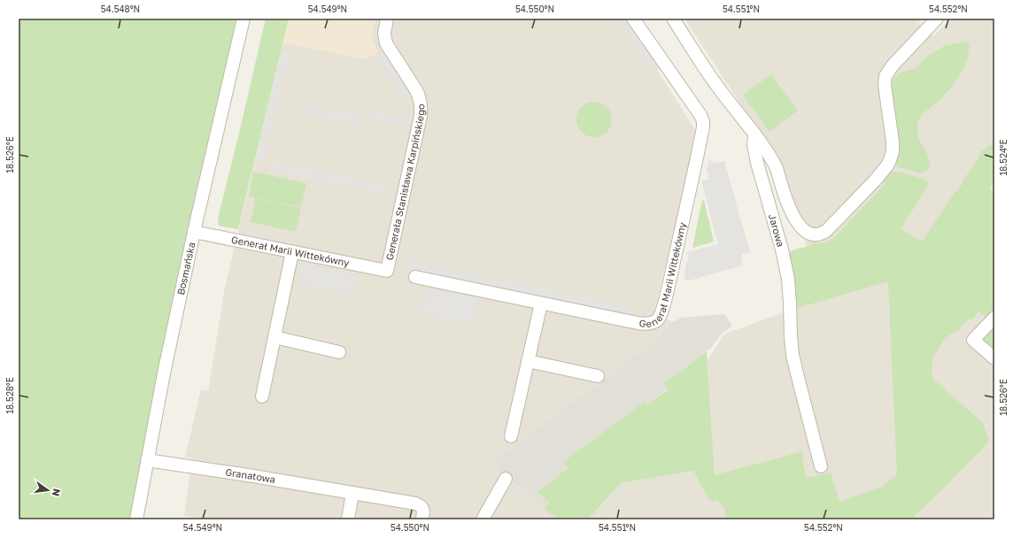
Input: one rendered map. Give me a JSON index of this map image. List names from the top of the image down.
{
  "streets": {
    "street": [
      "Generała Stanisława Karpińskiego",
      "Jarowa",
      "Generał Marii Wittekówny",
      "Bosmańska",
      "Granatowa"
    ]
  },
  "crossings": [
    ["Generała Stanisława Karpińskiego", "Generał Marii Wittekówny"],
    ["Generał Marii Wittekówny", "Bosmańska"],
    ["Bosmańska", "Granatowa"]
  ],
  "north": "right",
  "coordinates": [
    "54.548°N",
    "54.549°N",
    "54.550°N",
    "54.551°N",
    "54.552°N",
    "18.526°E",
    "18.524°E",
    "18.528°E"
  ]
}
